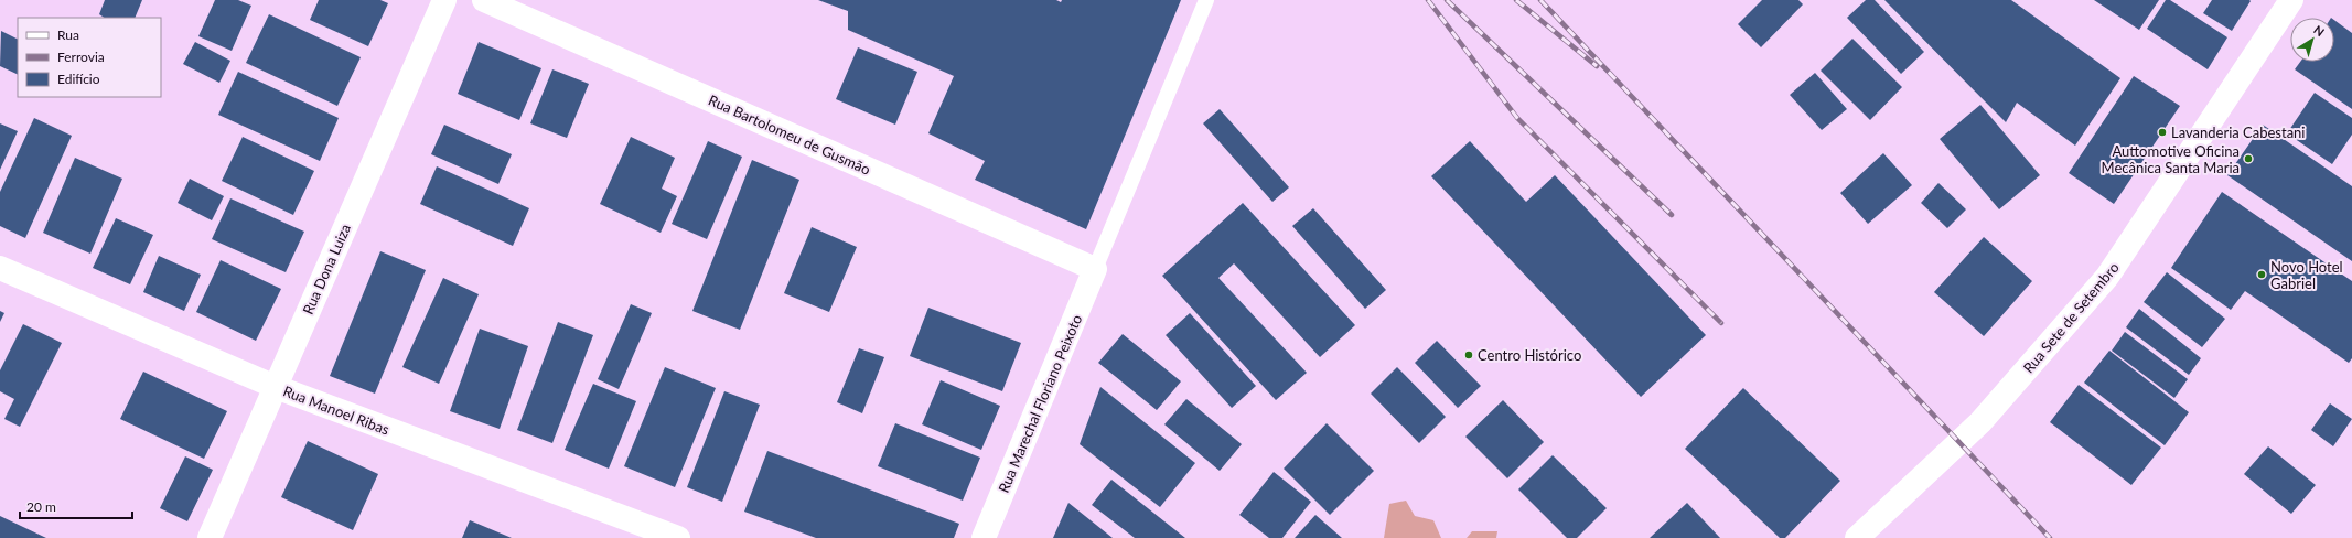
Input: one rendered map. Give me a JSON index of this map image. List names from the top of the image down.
{
  "streets": {
    "street": [
      "Rua Bartolomeu de Gusmão",
      "Rua Dona Luiza",
      "Rua Sete de Setembro",
      "Rua Marechal Floriano Peixoto",
      "Rua Manoel Ribas"
    ]
  },
  "crossings": [
    ["Rua Bartolomeu de Gusmão", "Rua Marechal Floriano Peixoto"],
    ["Rua Dona Luiza", "Rua Manoel Ribas"]
  ],
  "places": [
    "Lavanderia Cabestani",
    "Auttomotive Oficina Mecânica Santa Maria",
    "Novo Hotel Gabriel",
    "Centro Histórico"
  ],
  "legend": ["Rua", "Ferrovia", "Edifício"],
  "scale_bar": "20 m",
  "north": "top right"
}
